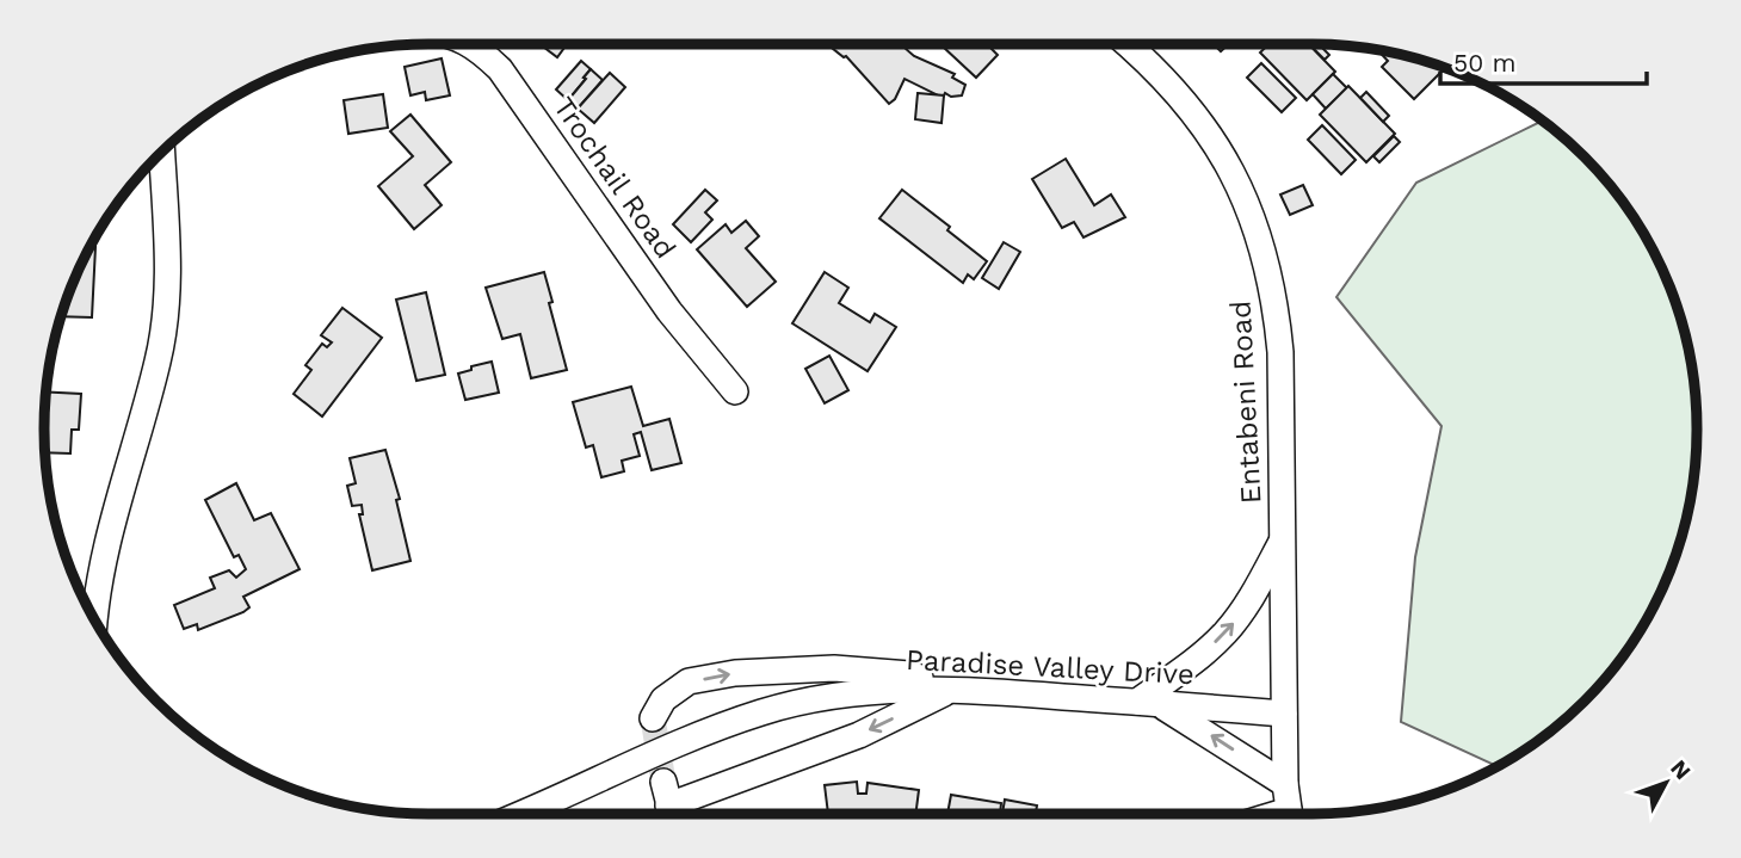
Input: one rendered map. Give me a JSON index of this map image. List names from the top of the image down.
{
  "streets": {
    "street": ["Trochail Road", "Entabeni Road", "Paradise Valley Drive"]
  },
  "crossings": [
    ["Entabeni Road", "Paradise Valley Drive"]
  ],
  "scale_bar": "50 m",
  "north": "top right"
}
